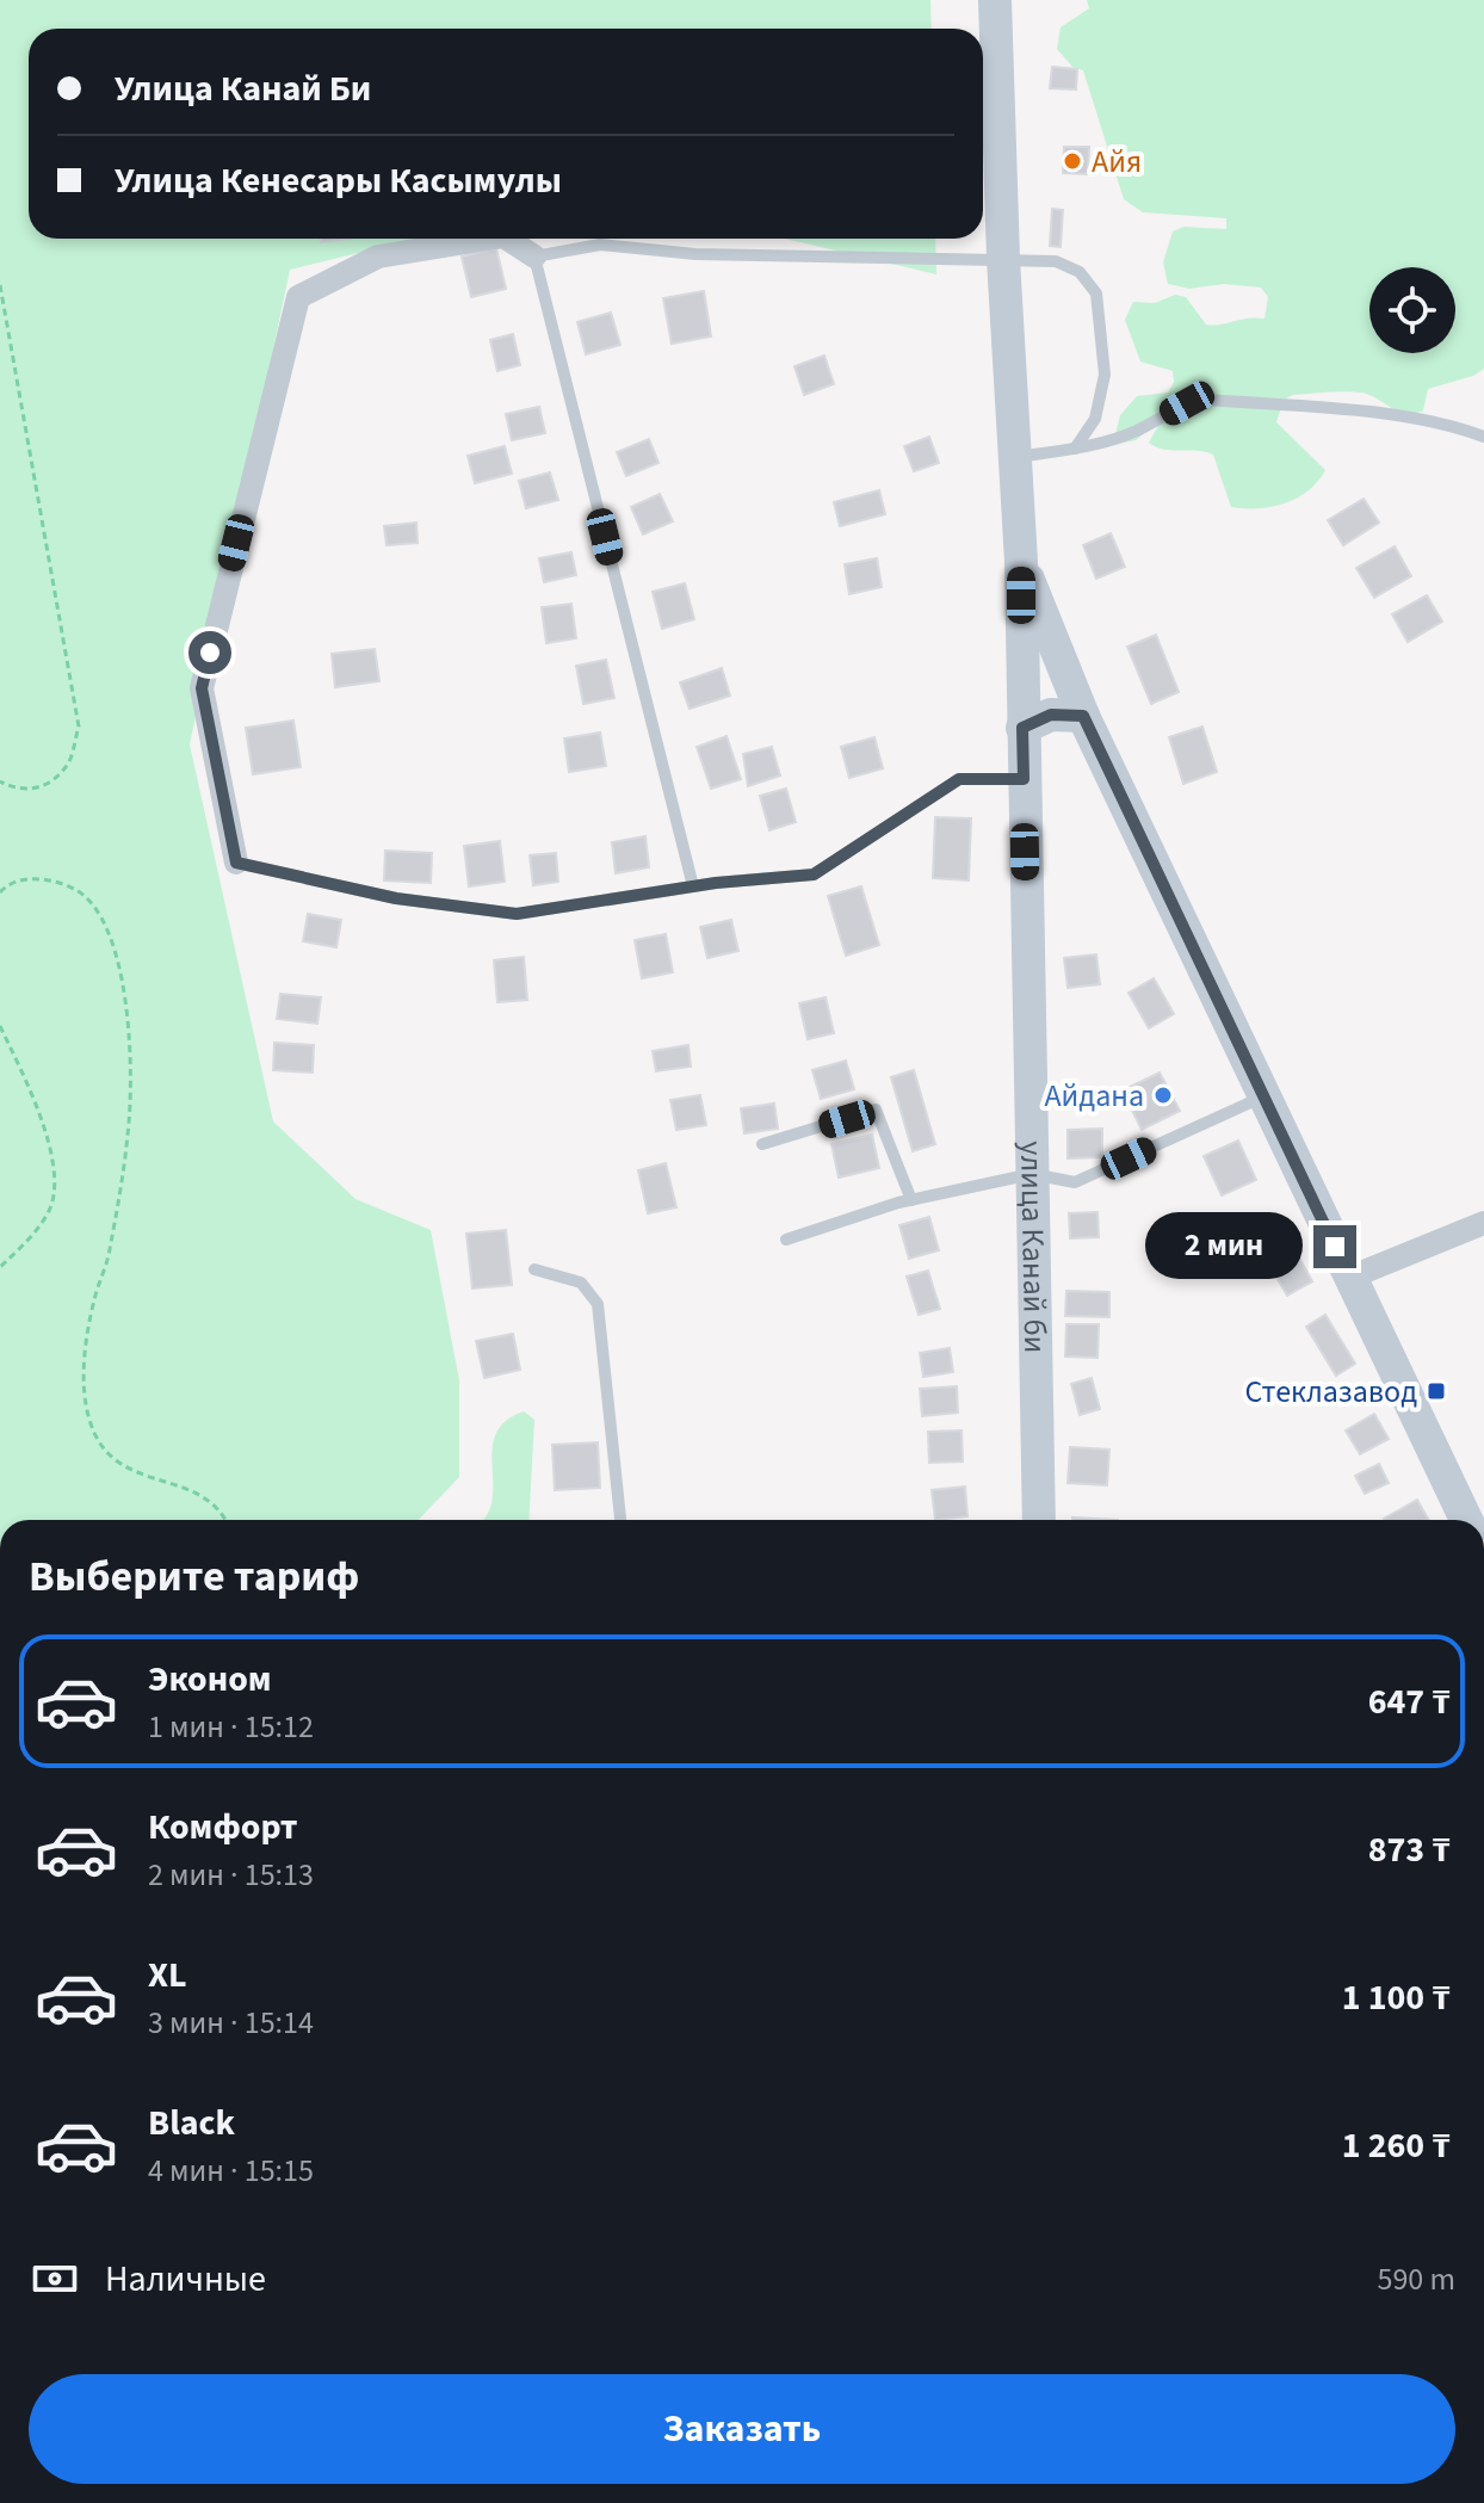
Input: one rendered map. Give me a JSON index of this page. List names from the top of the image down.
{
  "streets": {
    "main road": ["улица Канай би"]
  },
  "places": {
    "other": ["Айя", "Айдана"],
    "transit": ["Стеклазавод"]
  },
  "page": {
    "banner": ["Улица Канай Би", "Улица Кенесары Касымулы"],
    "bubble": "2 мин",
    "heading": "Выберите тариф",
    "list": [
      {
        "name": "Эконом",
        "note": "1 мин · 15:12",
        "value": "647 ₸"
      },
      {
        "name": "Комфорт",
        "note": "2 мин · 15:13",
        "value": "873 ₸"
      },
      {
        "name": "XL",
        "note": "3 мин · 15:14",
        "value": "1 100 ₸"
      },
      {
        "name": "Black",
        "note": "4 мин · 15:15",
        "value": "1 260 ₸"
      }
    ],
    "pay": ["Наличные", "590 m"],
    "buttons": "Заказать"
  }
}
